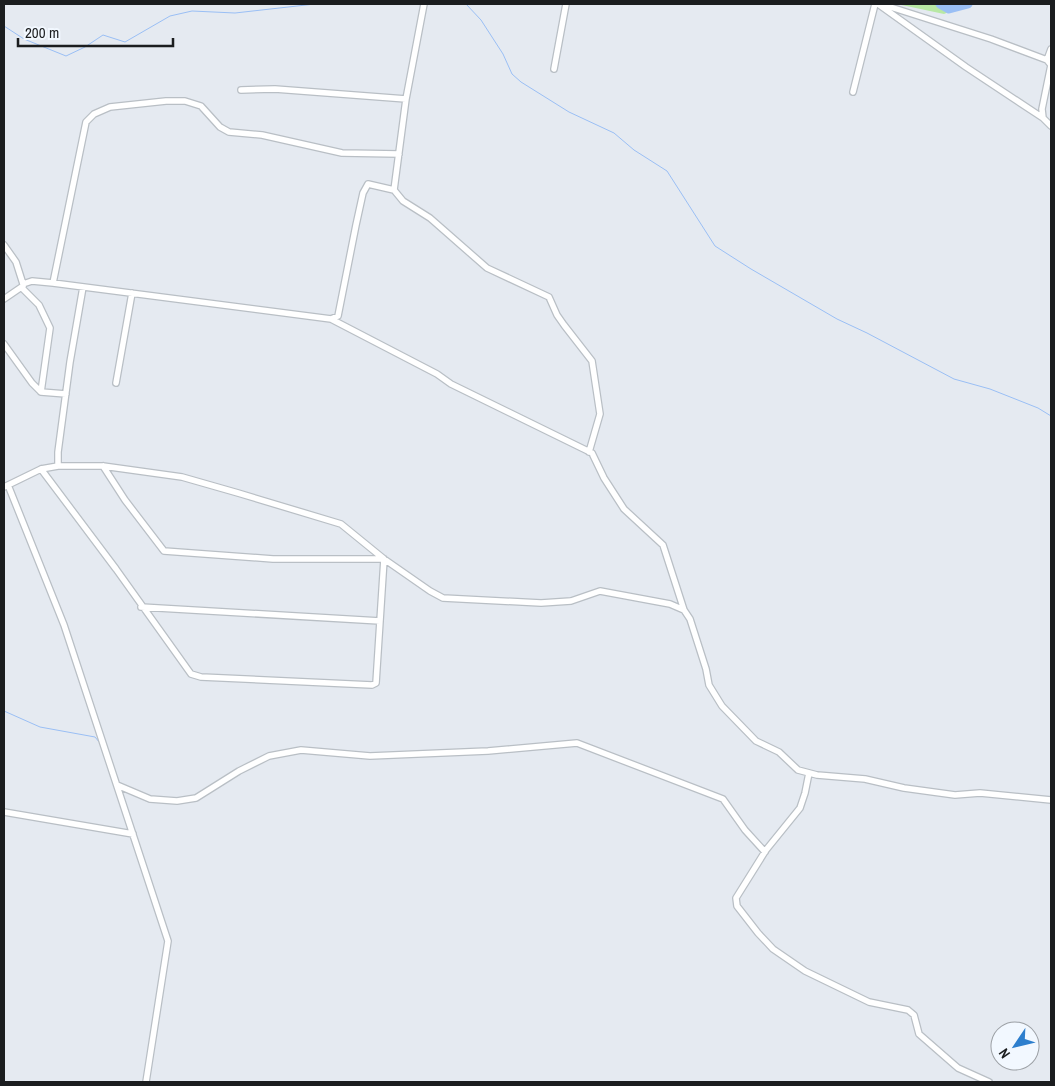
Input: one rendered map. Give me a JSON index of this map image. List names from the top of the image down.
{
  "scale_bar": "200 m",
  "north": "bottom left"
}
